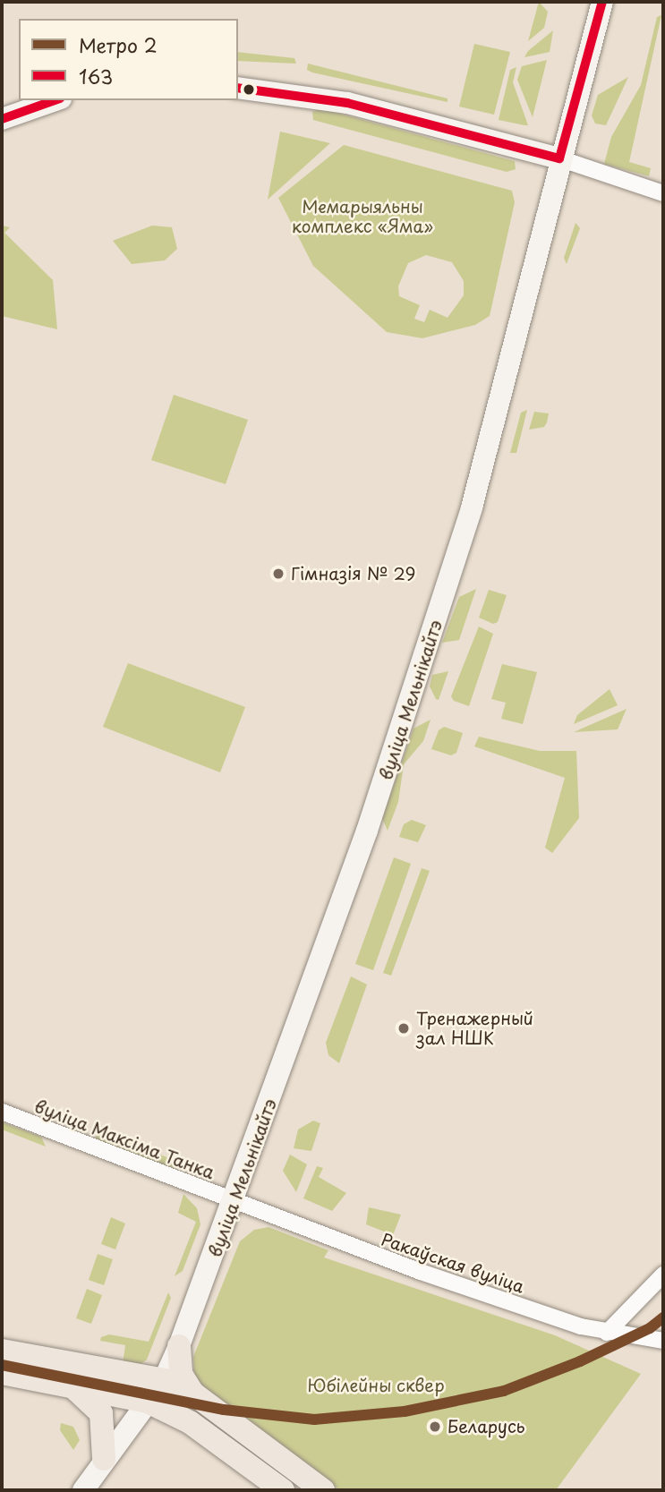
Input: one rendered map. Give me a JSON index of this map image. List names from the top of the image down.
{
  "streets": {
    "main road": ["вуліца Мельнікайтэ"],
    "street": ["вуліца Максіма Танка", "Ракаўская вуліца"]
  },
  "crossings": [
    ["вуліца Мельнікайтэ", "вуліца Максіма Танка"],
    ["вуліца Мельнікайтэ", "Ракаўская вуліца"],
    ["вуліца Максіма Танка", "Ракаўская вуліца"]
  ],
  "parks": ["Мемарыяльны комплекс «Яма»", "Юбілейны сквер"],
  "places": ["Гімназія № 29", "Тренажерный зал НШК", "Беларусь"],
  "lines": ["transit line 163", "metro line 2"],
  "legend": ["Метро 2", "163"]
}
